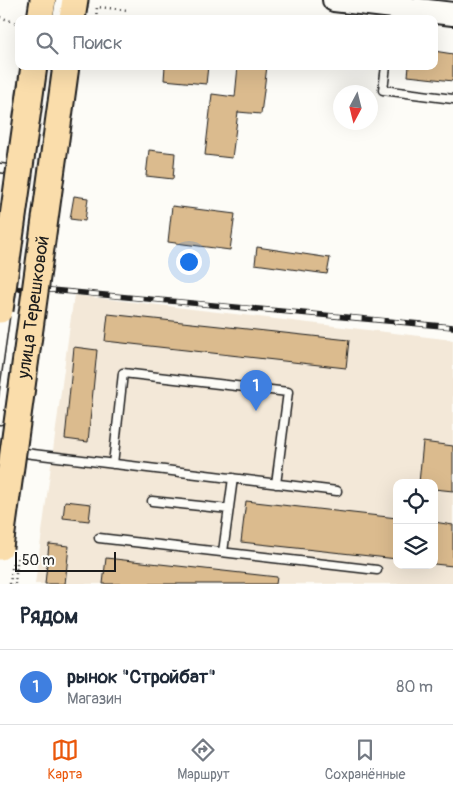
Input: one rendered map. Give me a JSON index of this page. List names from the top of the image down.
{
  "streets": {
    "main road": ["улица Терешковой"]
  },
  "scale_bar": "50 m",
  "north": "bottom",
  "page": {
    "search": "Поиск",
    "pins": "1",
    "scale": "50 m",
    "heading": "Рядом",
    "list": [
      {
        "mark": "1",
        "name": "рынок \"Стройбат\"",
        "note": "Магазин",
        "value": "80 m"
      }
    ],
    "nav": ["Карта", "Маршрут", "Сохранённые"]
  }
}
